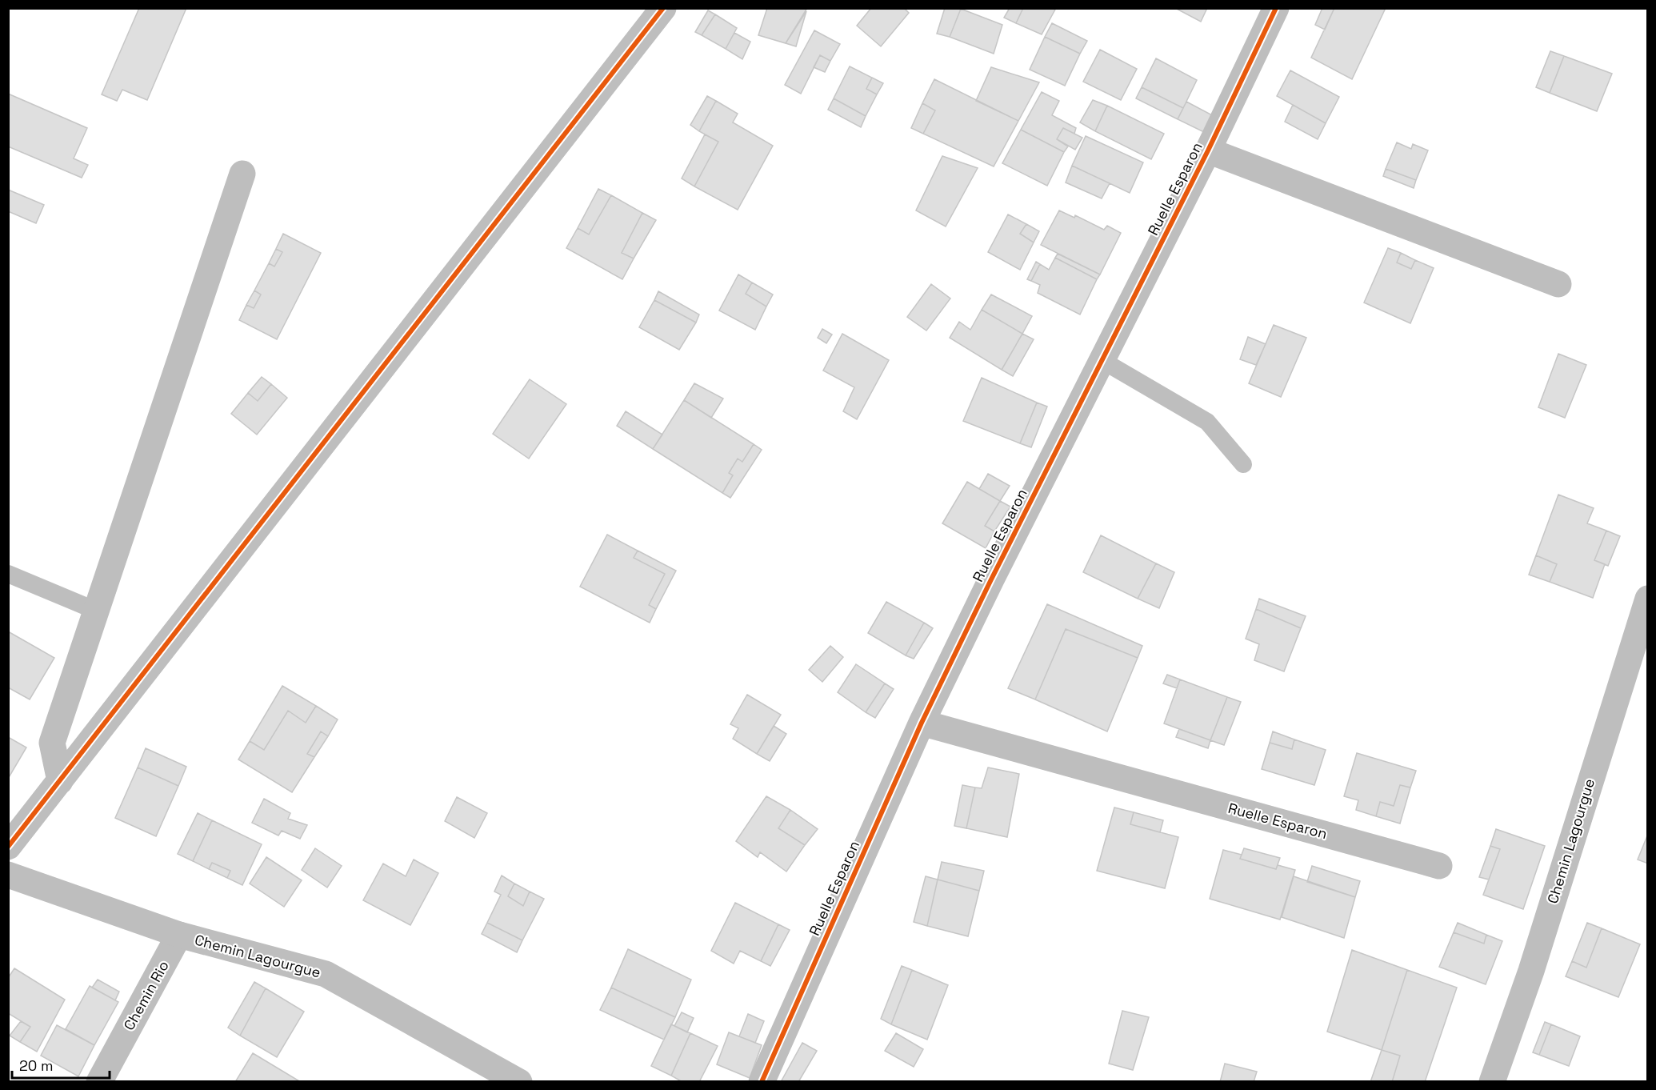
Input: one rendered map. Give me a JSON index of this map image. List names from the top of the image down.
{
  "streets": {
    "street": ["Ruelle Esparon", "Chemin Lagourgue", "Chemin Rio"]
  },
  "crossings": [
    ["Chemin Lagourgue", "Chemin Rio"]
  ],
  "scale_bar": "20 m"
}
